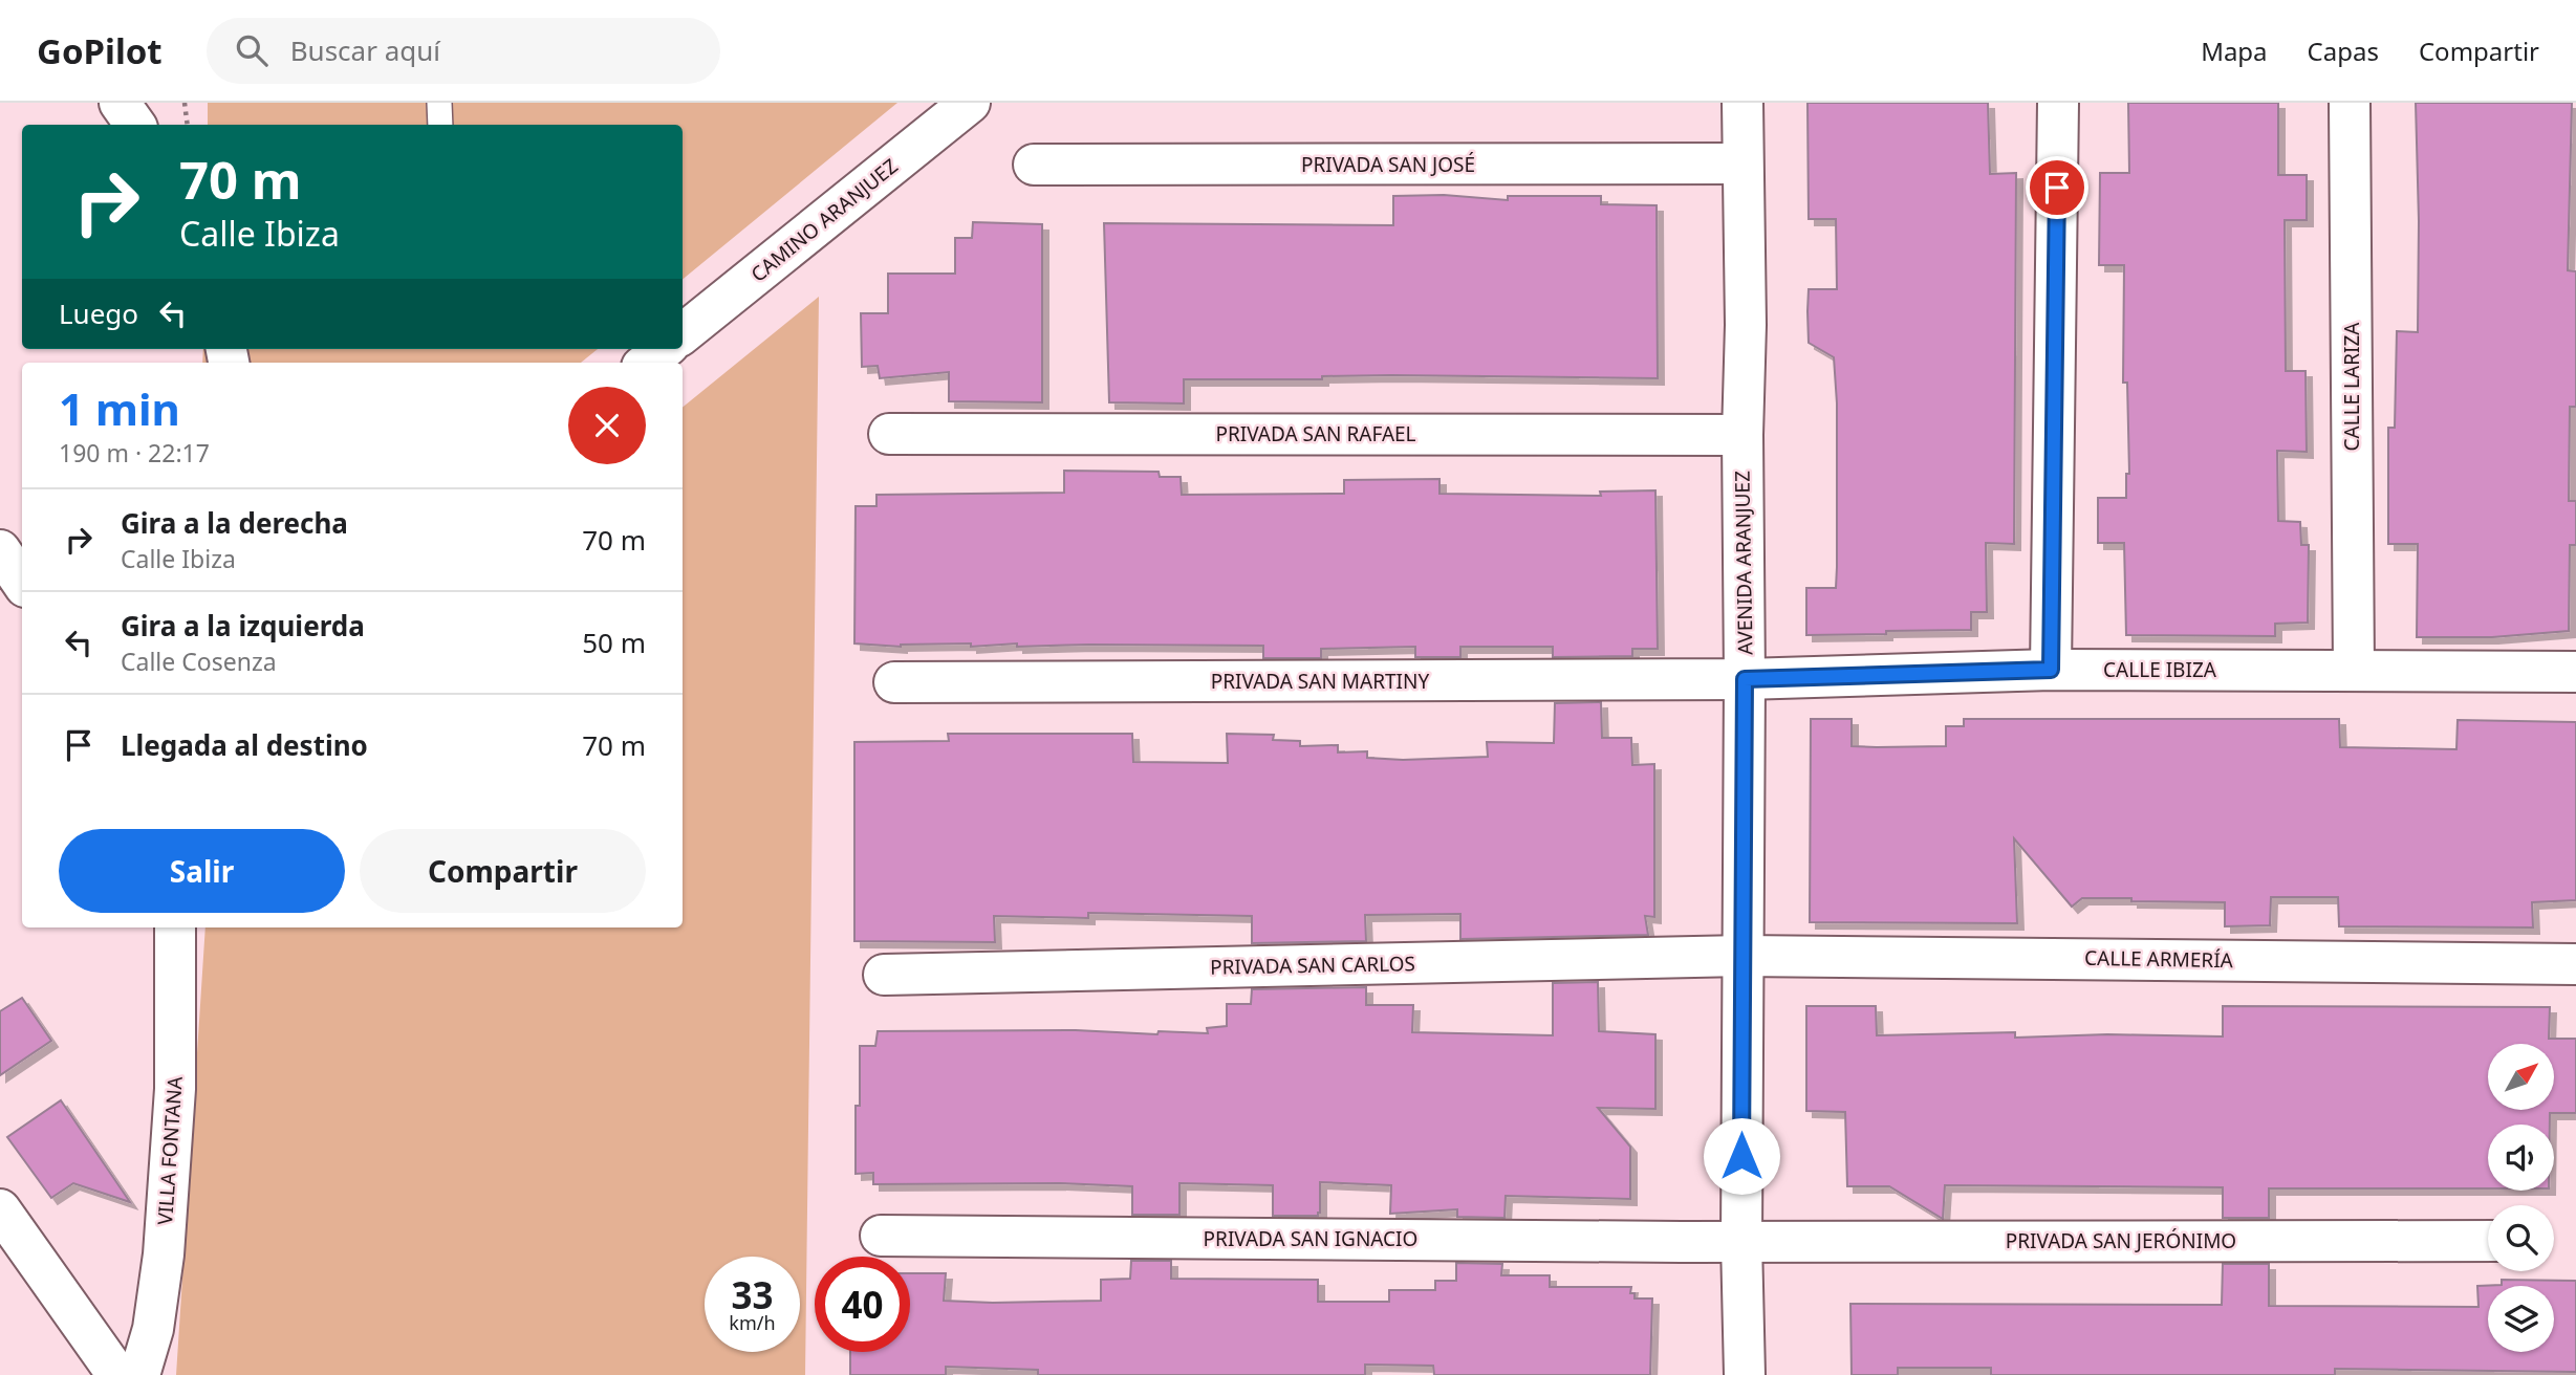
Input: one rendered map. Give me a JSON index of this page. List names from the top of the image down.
{
  "streets": {
    "street": [
      "PRIVADA SAN JOSÉ",
      "CAMINO ARANJUEZ",
      "CALLE LARIZA",
      "PRIVADA SAN RAFAEL",
      "AVENIDA ARANJUEZ",
      "CALLE IBIZA",
      "PRIVADA SAN MARTINY",
      "CALLE ARMERÍA",
      "PRIVADA SAN CARLOS",
      "VILLA FONTANA",
      "PRIVADA SAN IGNACIO",
      "PRIVADA SAN JERÓNIMO"
    ]
  },
  "crossings": [
    ["PRIVADA SAN JOSÉ", "AVENIDA ARANJUEZ"],
    ["CALLE LARIZA", "CALLE IBIZA"],
    ["PRIVADA SAN RAFAEL", "AVENIDA ARANJUEZ"],
    ["AVENIDA ARANJUEZ", "CALLE IBIZA"],
    ["AVENIDA ARANJUEZ", "PRIVADA SAN MARTINY"],
    ["AVENIDA ARANJUEZ", "CALLE ARMERÍA"],
    ["AVENIDA ARANJUEZ", "PRIVADA SAN CARLOS"],
    ["AVENIDA ARANJUEZ", "PRIVADA SAN IGNACIO"],
    ["AVENIDA ARANJUEZ", "PRIVADA SAN JERÓNIMO"],
    ["CALLE IBIZA", "PRIVADA SAN MARTINY"],
    ["CALLE ARMERÍA", "PRIVADA SAN CARLOS"],
    ["PRIVADA SAN IGNACIO", "PRIVADA SAN JERÓNIMO"]
  ],
  "north": "top right",
  "page": {
    "header": "GoPilot",
    "search": "Buscar aquí",
    "nav": ["Mapa", "Capas", "Compartir"],
    "turn": ["70 m", "Calle Ibiza"],
    "then": "Luego",
    "heading": ["1 min", "190 m · 22:17"],
    "list": [
      {
        "name": "Gira a la derecha",
        "note": "Calle Ibiza",
        "value": "70 m"
      },
      {
        "name": "Gira a la izquierda",
        "note": "Calle Cosenza",
        "value": "50 m"
      },
      {
        "name": "Llegada al destino",
        "value": "70 m"
      }
    ],
    "buttons": ["Salir", "Compartir"],
    "speed": "33 km/h",
    "limit": "40"
  }
}
